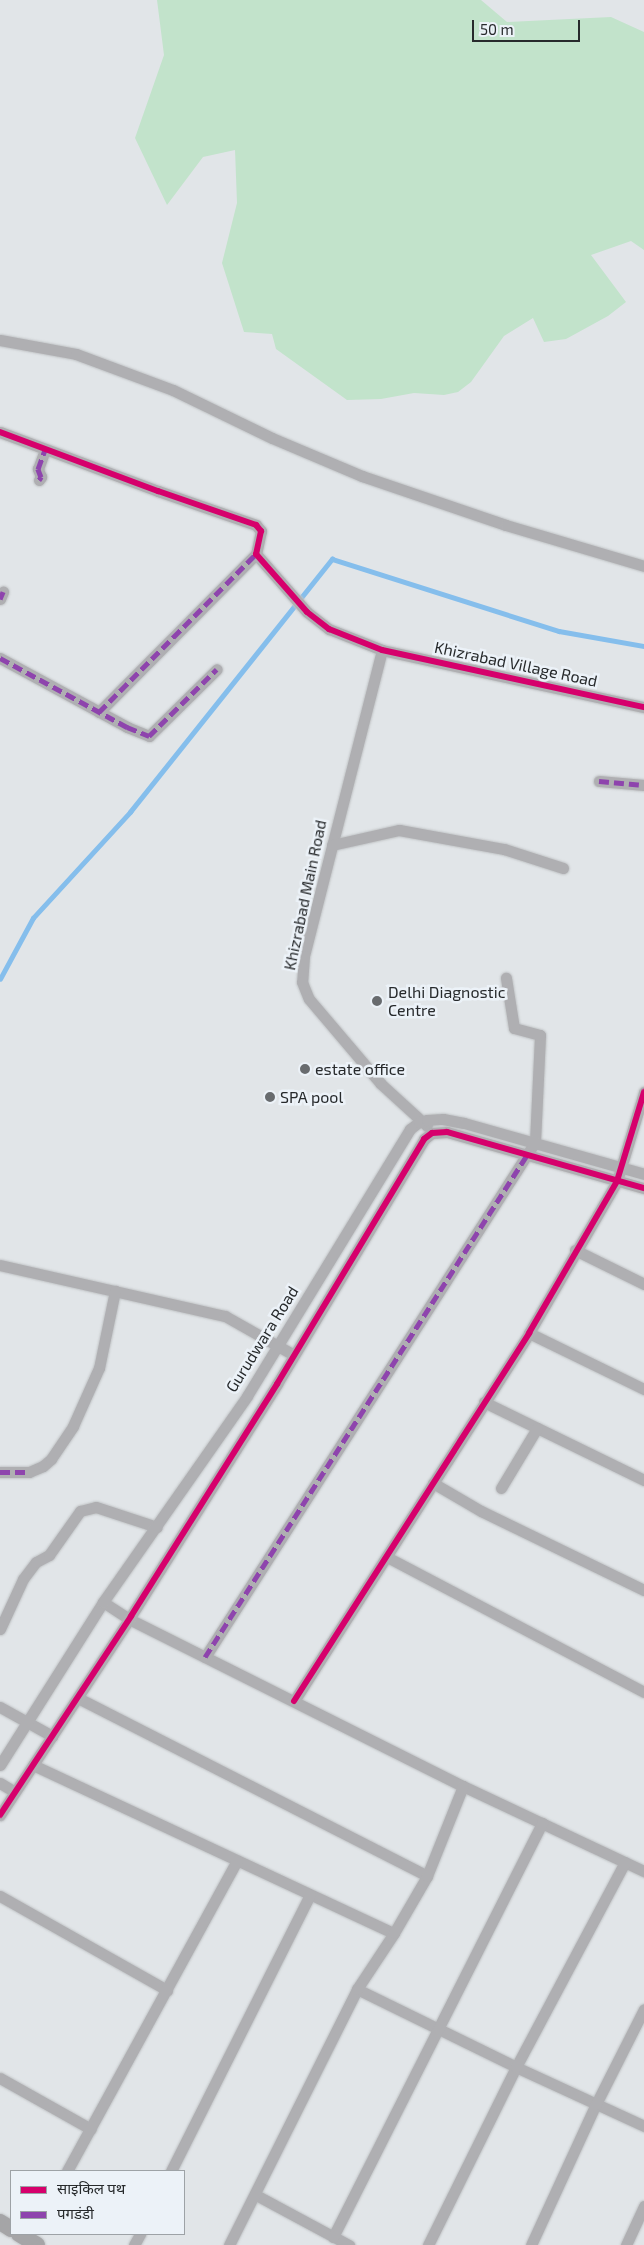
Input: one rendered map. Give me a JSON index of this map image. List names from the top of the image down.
{
  "streets": {
    "street": ["Khizrabad Village Road", "Khizrabad Main Road", "Gurudwara Road"]
  },
  "crossings": [
    ["Khizrabad Village Road", "Khizrabad Main Road"],
    ["Khizrabad Main Road", "Gurudwara Road"]
  ],
  "places": ["Delhi Diagnostic Centre", "estate office", "SPA pool"],
  "legend": ["साइकिल पथ", "पगडंडी"],
  "scale_bar": "50 m"
}
